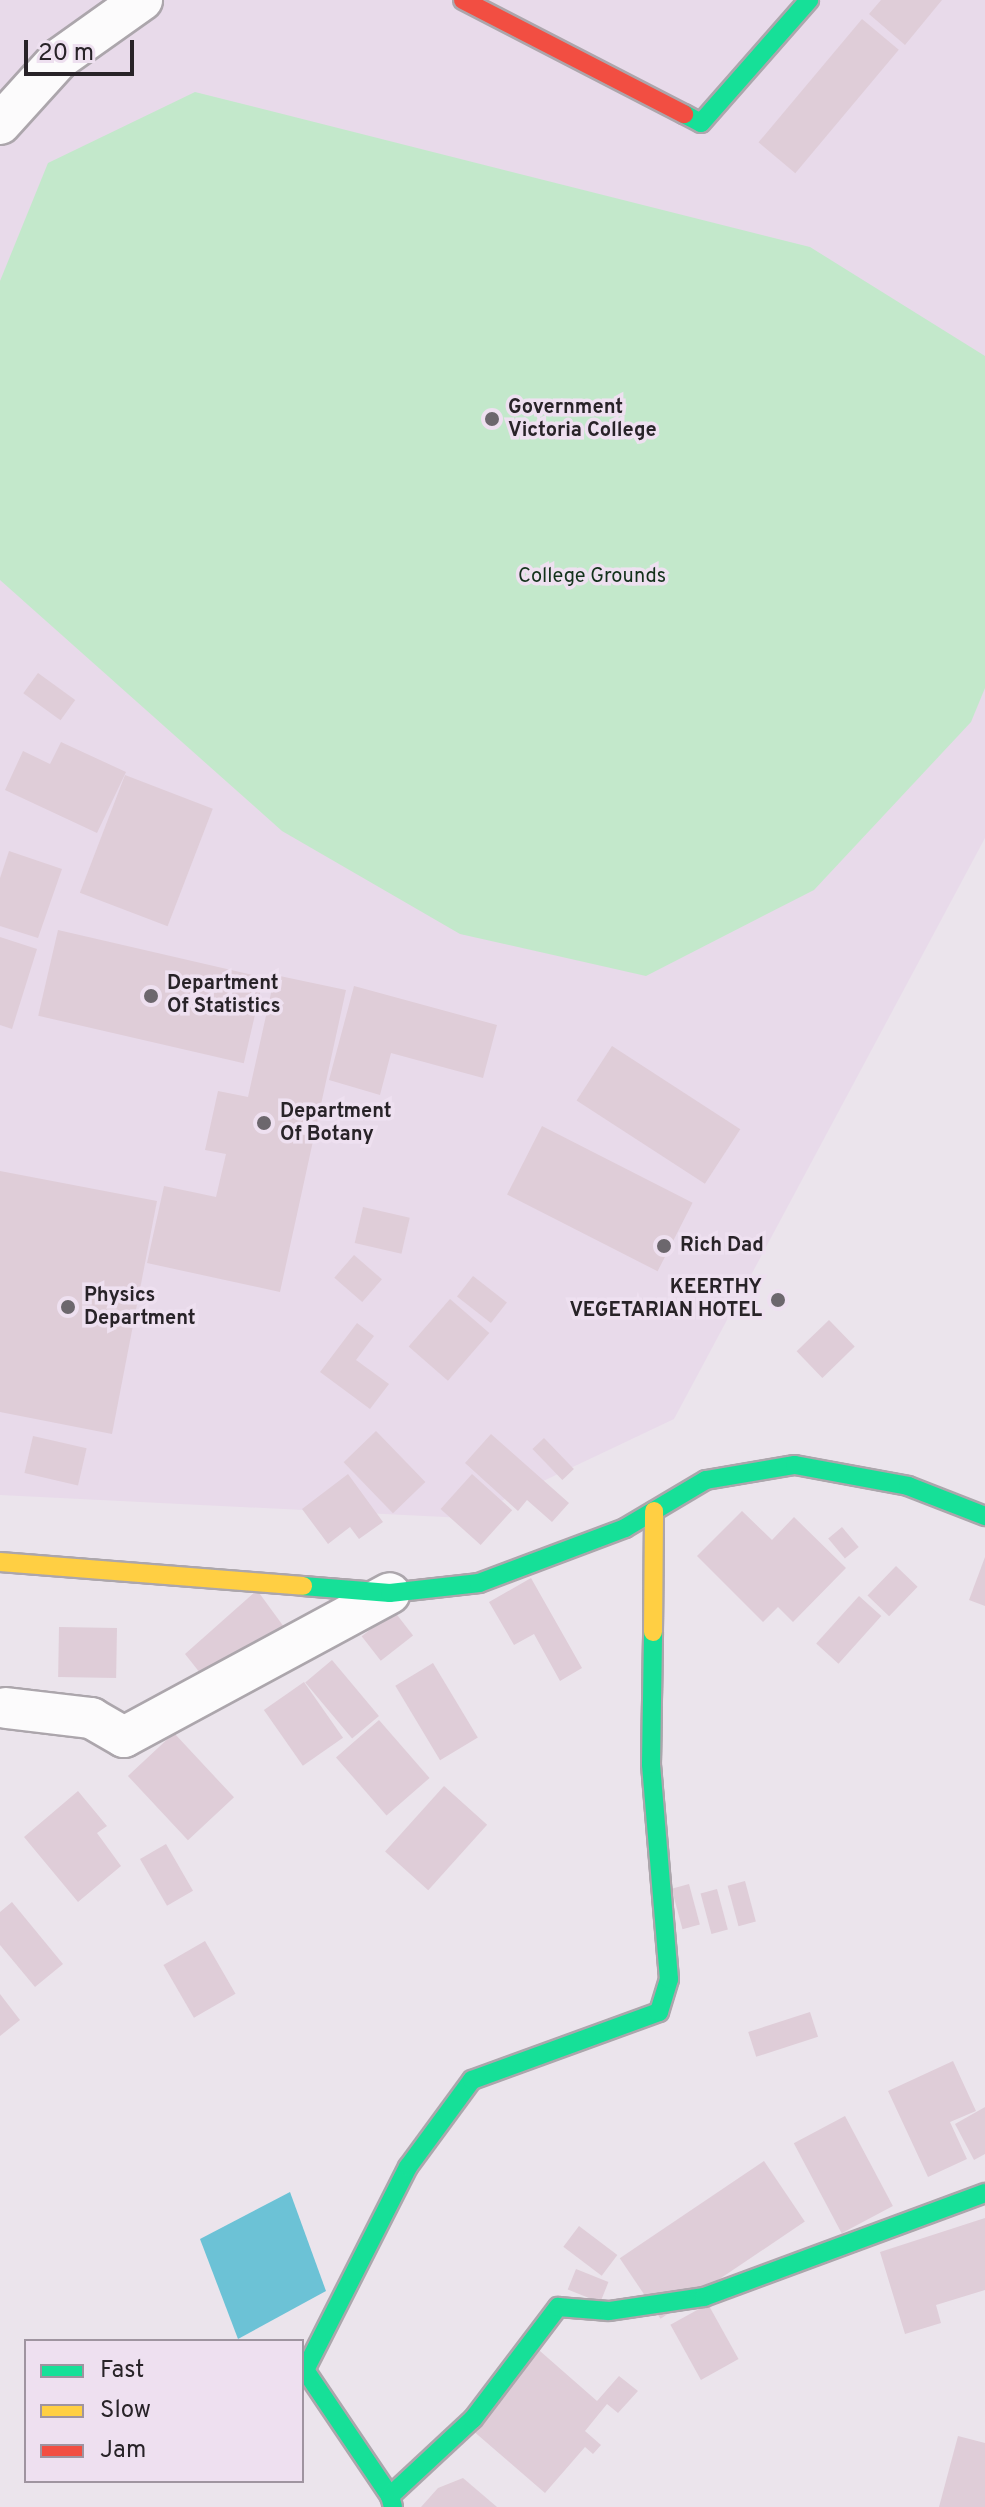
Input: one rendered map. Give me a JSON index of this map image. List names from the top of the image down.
{
  "parks": ["College Grounds"],
  "places": [
    "Government Victoria College",
    "Department Of Statistics",
    "Department Of Botany",
    "Rich Dad",
    "KEERTHY VEGETARIAN HOTEL",
    "Physics Department"
  ],
  "legend": ["Fast", "Slow", "Jam"],
  "scale_bar": "20 m"
}
